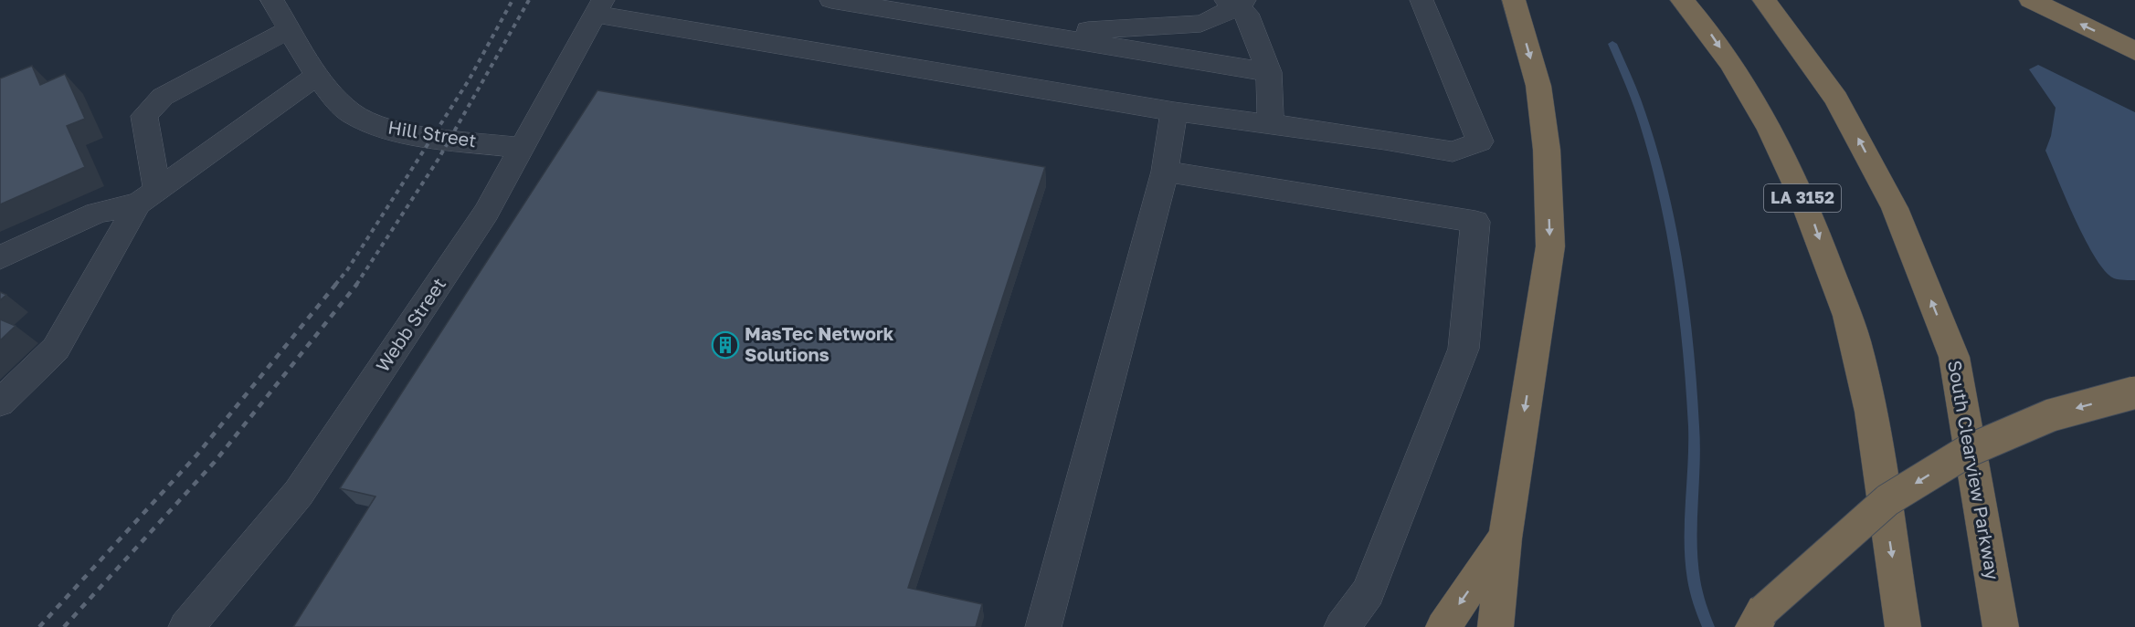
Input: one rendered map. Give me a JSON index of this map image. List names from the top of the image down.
{
  "streets": {
    "highway": ["LA 3152", "South Clearview Parkway"],
    "street": ["Hill Street", "Webb Street"]
  },
  "crossings": [
    ["Hill Street", "Webb Street"]
  ],
  "places": {
    "building": ["MasTec Network Solutions"]
  }
}
